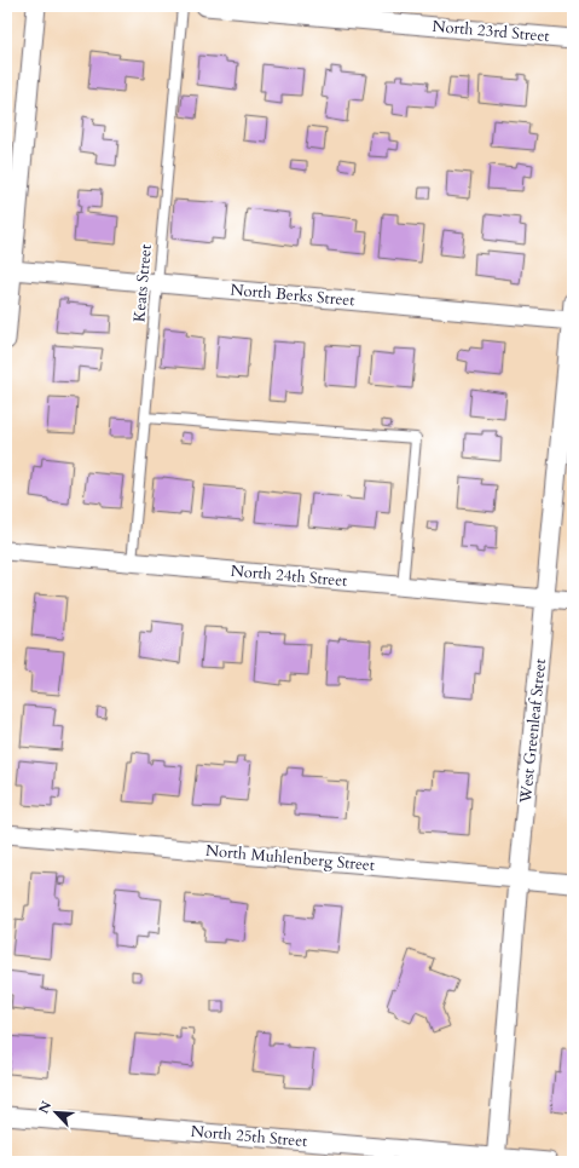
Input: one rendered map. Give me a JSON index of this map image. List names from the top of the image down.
{
  "streets": {
    "street": [
      "North 23rd Street",
      "North Berks Street",
      "North 24th Street",
      "West Greenleaf Street",
      "North Muhlenberg Street",
      "North 25th Street"
    ],
    "lane": ["Keats Street"]
  },
  "crossings": [
    ["Keats Street", "North Berks Street"],
    ["Keats Street", "North 24th Street"],
    ["North Berks Street", "West Greenleaf Street"],
    ["North 24th Street", "West Greenleaf Street"],
    ["West Greenleaf Street", "North Muhlenberg Street"],
    ["West Greenleaf Street", "North 25th Street"]
  ],
  "north": "top left"
}
